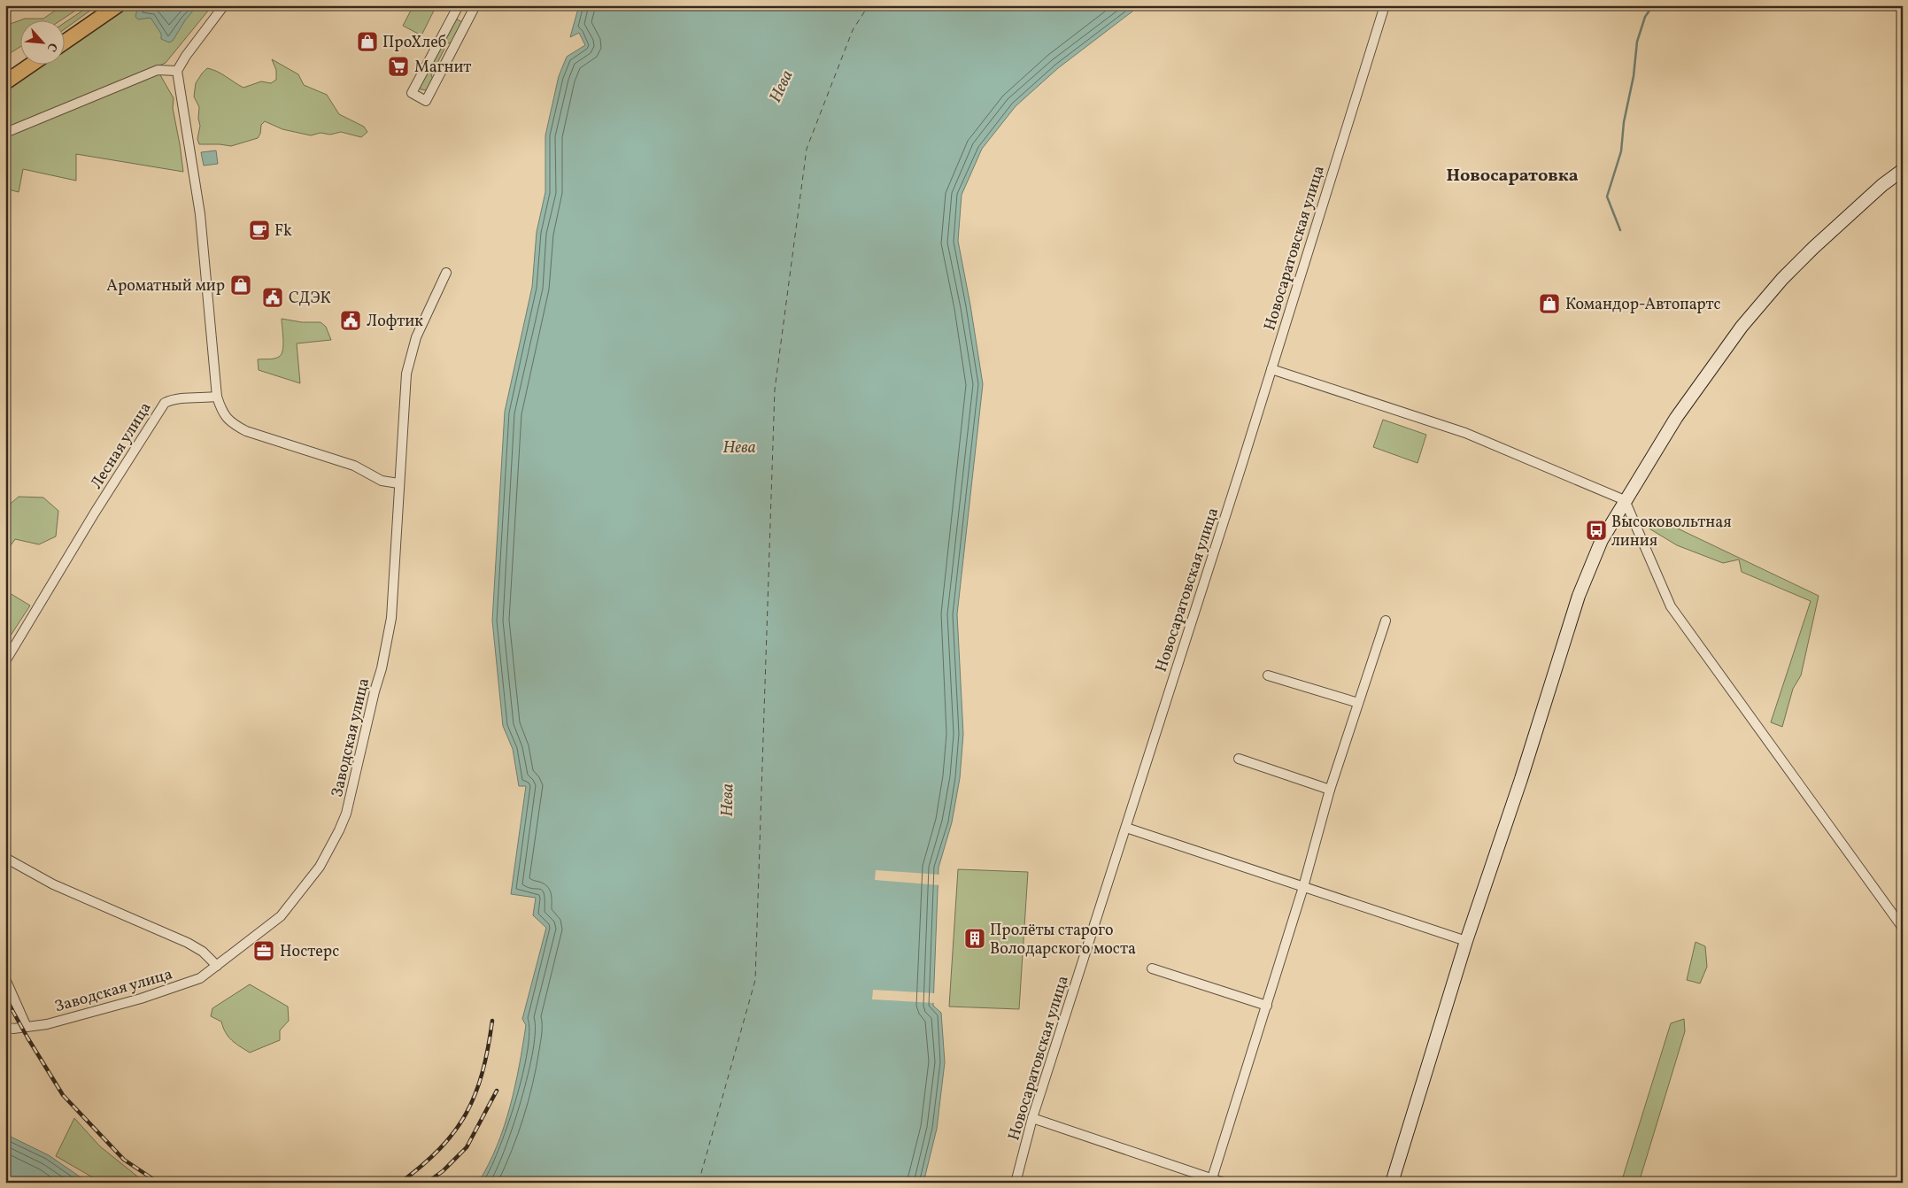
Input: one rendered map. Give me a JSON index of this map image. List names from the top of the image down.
{
  "streets": {
    "street": ["Новосаратовская улица", "Лесная улица", "Заводская улица"]
  },
  "districts": ["Новосаратовка"],
  "water": ["Нева"],
  "places": {
    "shop": ["ПроХлеб", "Ароматный мир", "Командор-Автопартс"],
    "supermarket": ["Магнит"],
    "cafe": ["Fk"],
    "public building": ["СДЭК", "Лофтик"],
    "bus stop": ["Высоковольтная линия"],
    "building": ["Пролёты старого Володарского моста"],
    "office": ["Ностерс"]
  },
  "north": "bottom right"
}
